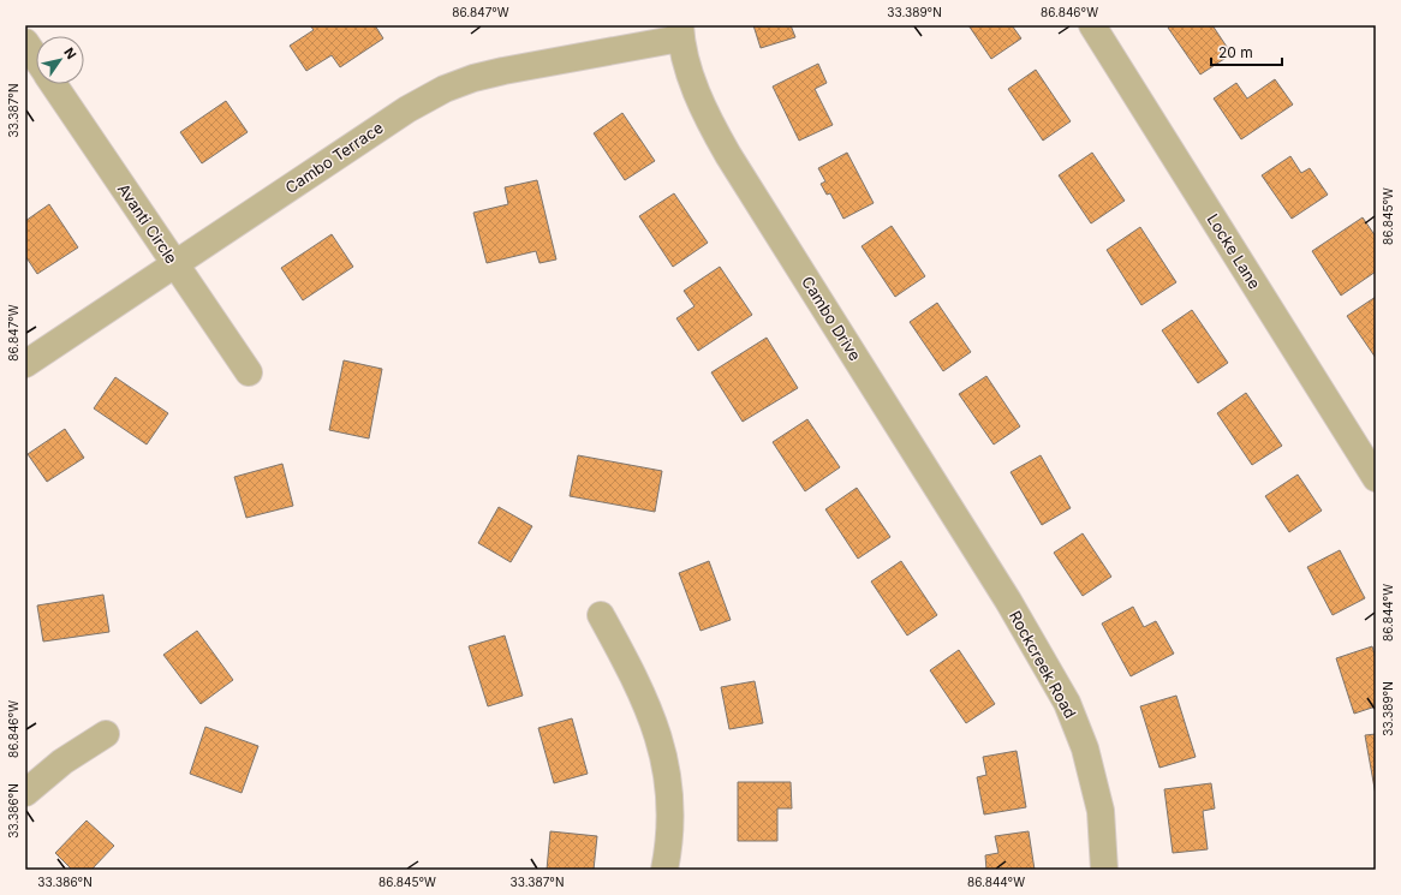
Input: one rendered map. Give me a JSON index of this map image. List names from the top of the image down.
{
  "streets": {
    "street": [
      "Cambo Terrace",
      "Avanti Circle",
      "Locke Lane",
      "Cambo Drive",
      "Rockcreek Road"
    ]
  },
  "crossings": [
    ["Cambo Terrace", "Avanti Circle"],
    ["Cambo Terrace", "Cambo Drive"],
    ["Cambo Drive", "Rockcreek Road"]
  ],
  "scale_bar": "20 m",
  "north": "top right",
  "coordinates": [
    "86.847°W",
    "33.389°N",
    "86.846°W",
    "33.387°N",
    "86.845°W",
    "86.844°W",
    "33.386°N"
  ]
}
